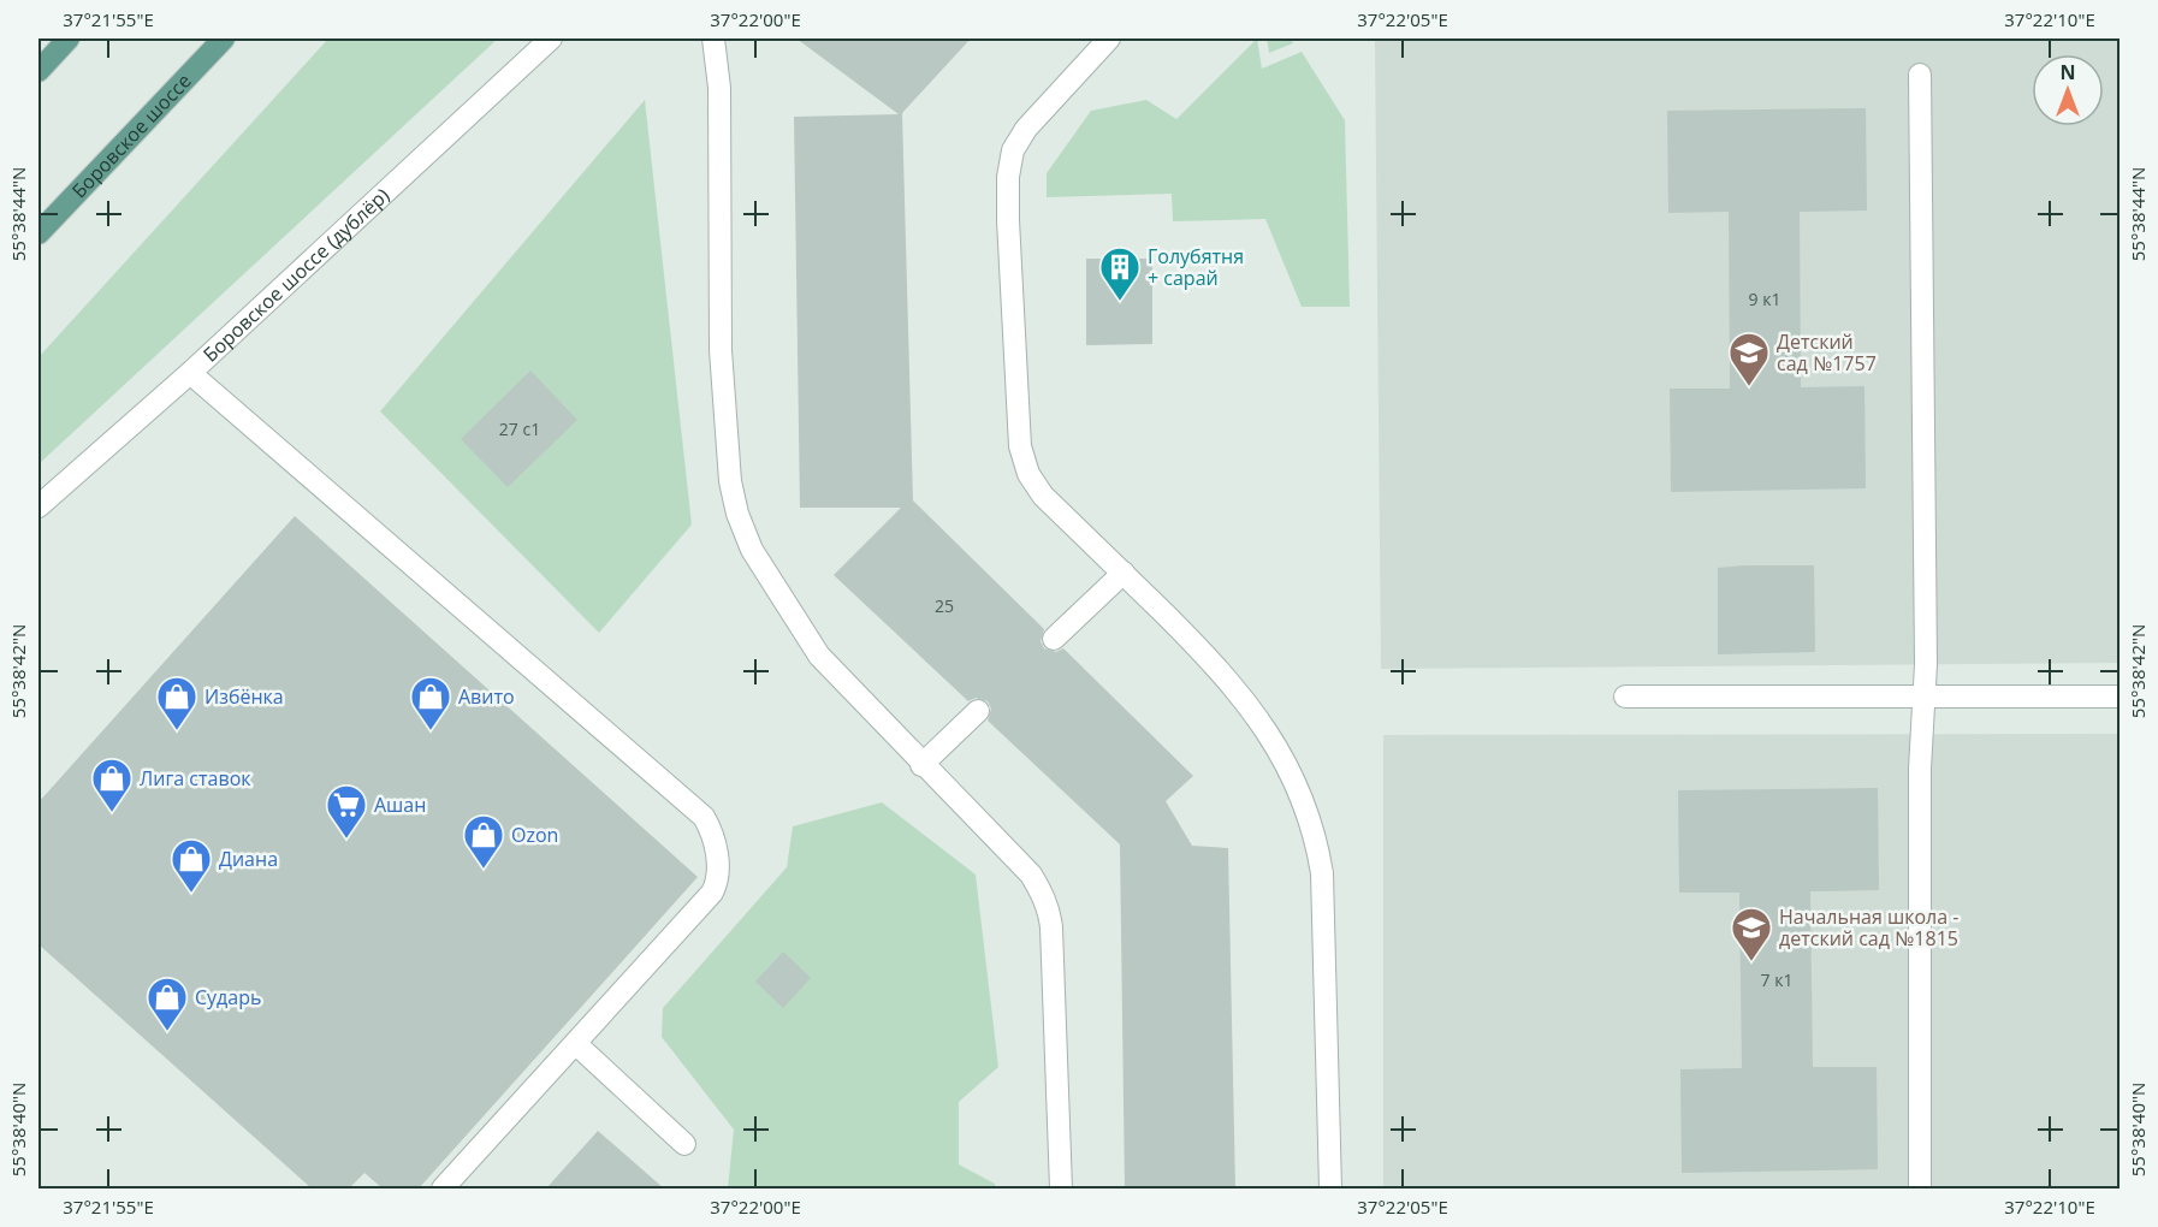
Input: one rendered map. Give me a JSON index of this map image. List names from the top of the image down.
{
  "streets": {
    "main road": ["Боровское шоссе"],
    "street": ["Боровское шоссе (дублёр)"]
  },
  "places": {
    "building": ["Голубятня + сарай"],
    "school or university": ["Детский сад №1757", "Начальная школа - детский сад №1815"],
    "shop": [
      "Избёнка",
      "Авито",
      "Лига ставок",
      "Ozon",
      "Диана",
      "Сударь"
    ],
    "supermarket": ["Ашан"]
  },
  "house_numbers": [
    "9 к1",
    "27 с1",
    "25",
    "7 к1"
  ],
  "north": "top",
  "coordinates": [
    "37°21'55\"E",
    "37°22'00\"E",
    "37°22'05\"E",
    "37°22'10\"E",
    "55°38'44\"N",
    "55°38'42\"N",
    "55°38'40\"N"
  ]
}
